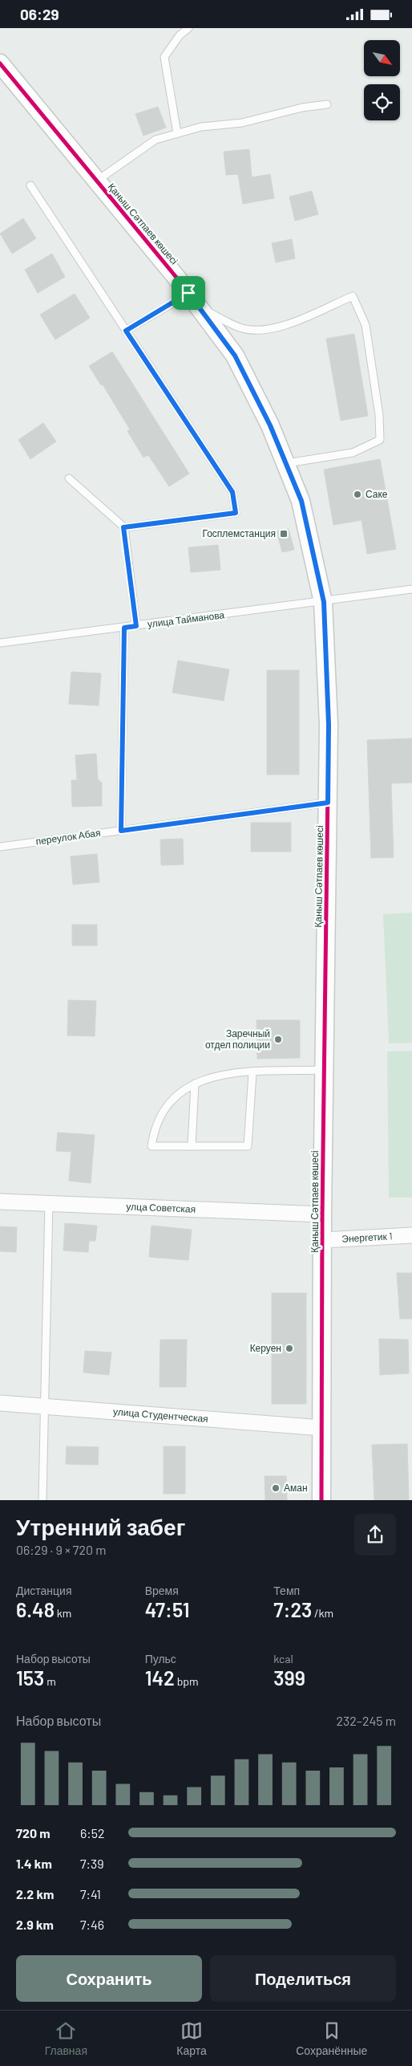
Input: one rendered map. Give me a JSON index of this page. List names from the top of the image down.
{
  "streets": {
    "street": [
      "Қаныш Сәтпаев көшесі",
      "улца Советская",
      "Энергетик 1",
      "улица Студентческая"
    ],
    "lane": ["улица Тайманова", "переулок Абая"]
  },
  "crossings": [
    ["Қаныш Сәтпаев көшесі", "улица Тайманова"],
    ["Қаныш Сәтпаев көшесі", "переулок Абая"],
    ["Қаныш Сәтпаев көшесі", "улца Советская"],
    ["Қаныш Сәтпаев көшесі", "Энергетик 1"],
    ["Қаныш Сәтпаев көшесі", "улица Студентческая"]
  ],
  "places": {
    "other": [
      "Саке",
      "Заречный отдел полиции",
      "Керуен",
      "Аман"
    ],
    "transit": ["Госплемстанция"]
  },
  "north": "bottom right",
  "page": {
    "status": "06:29",
    "heading": ["Утренний забег", "06:29 · 9 × 720 m"],
    "stats": [
      ["Дистанция", "6.48 km"],
      ["Время", "47:51"],
      ["Темп", "7:23 /km"],
      ["Набор высоты", "153 m"],
      ["Пульс", "142 bpm"],
      ["kcal", "399"]
    ],
    "chart": ["Набор высоты", "232–245 m"],
    "list": [
      {
        "name": "720 m",
        "note": "6:52"
      },
      {
        "name": "1.4 km",
        "note": "7:39"
      },
      {
        "name": "2.2 km",
        "note": "7:41"
      },
      {
        "name": "2.9 km",
        "note": "7:46"
      }
    ],
    "buttons": ["Сохранить", "Поделиться"],
    "tabs": ["Главная", "Карта", "Сохранённые"]
  }
}
